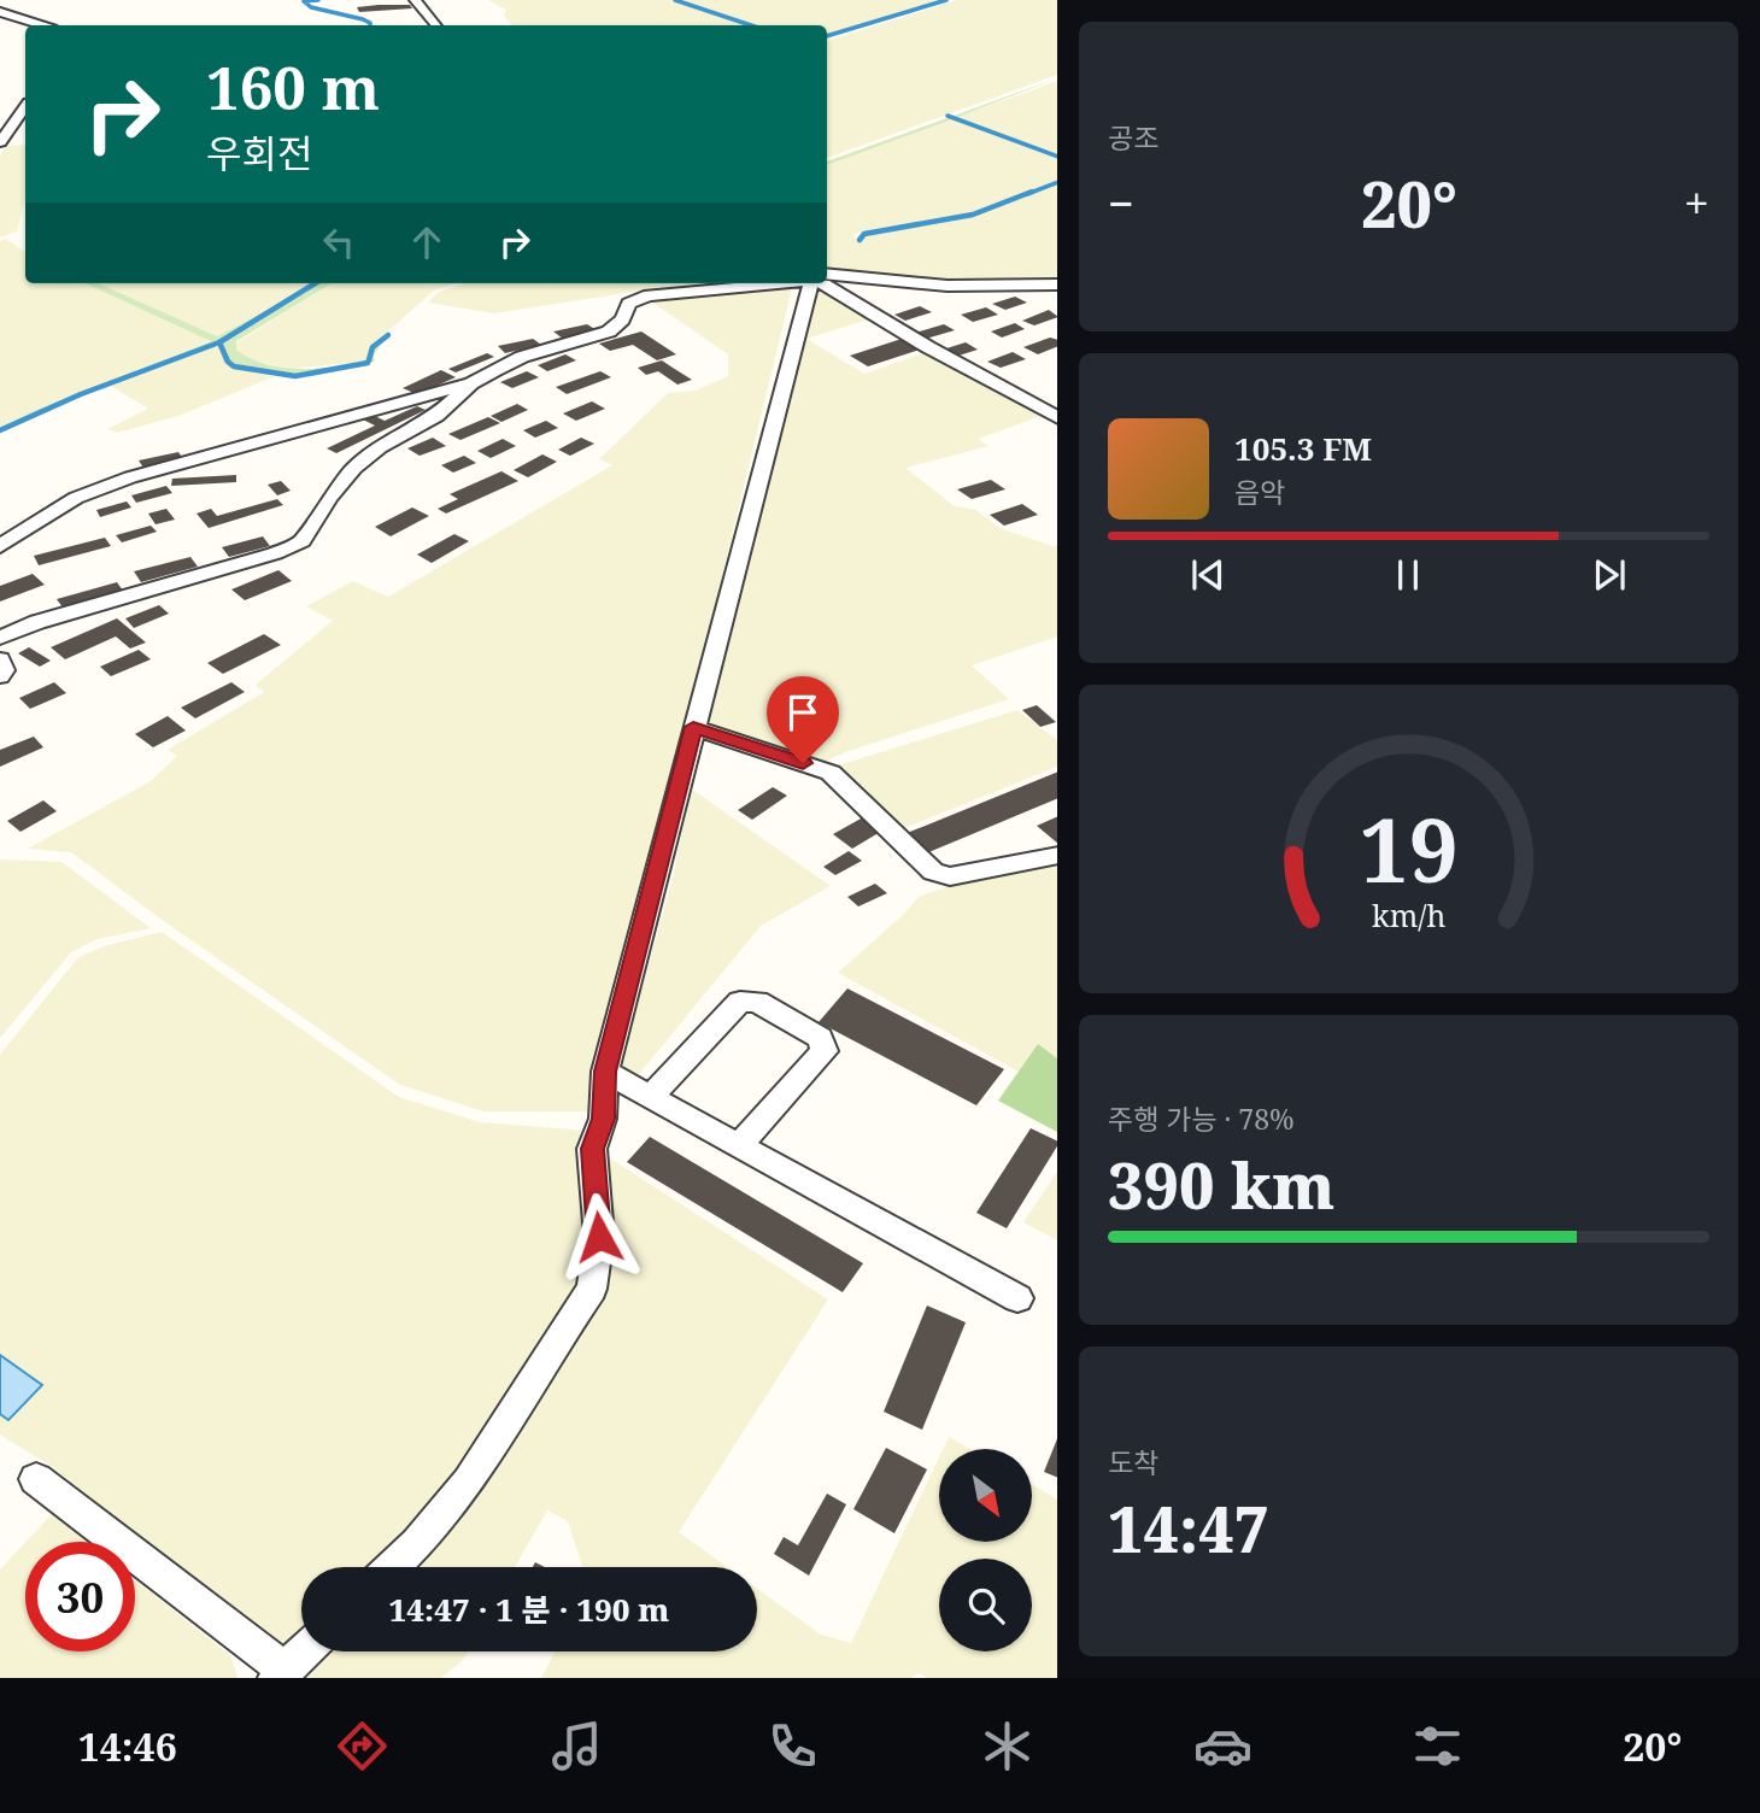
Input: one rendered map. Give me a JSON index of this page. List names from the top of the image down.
{
  "north": "bottom right",
  "page": {
    "tile": [
      "공조",
      ["주행 가능 · 78%", "390 km"],
      ["도착", "14:47"]
    ],
    "turn": ["160 m", "우회전"],
    "heat": ["−", "20°", "+"],
    "song": ["105.3 FM", "음악"],
    "limit": "30",
    "trip": "14:47 · 1 분 · 190 m",
    "tabs": ["14:46", "20°"],
    "gauge": ["19", "km/h"]
  }
}
